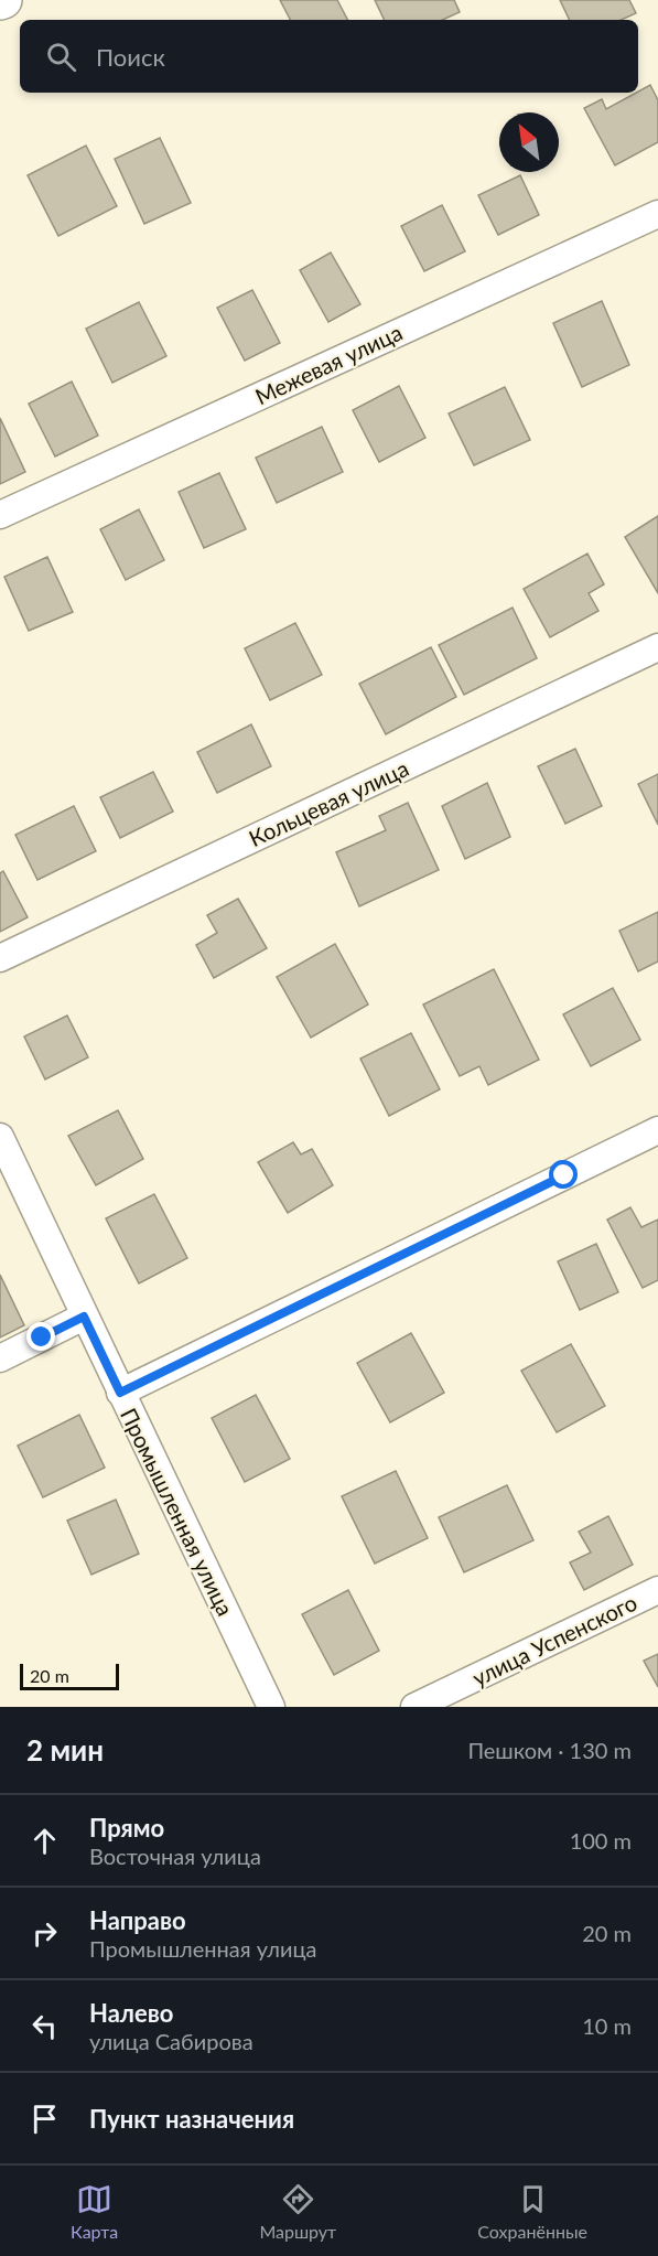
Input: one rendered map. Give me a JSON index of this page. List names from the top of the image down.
{
  "streets": {
    "street": [
      "Межевая улица",
      "Кольцевая улица",
      "Промышленная улица",
      "улица Успенского"
    ]
  },
  "scale_bar": "20 m",
  "north": "top left",
  "page": {
    "search": "Поиск",
    "scale": "20 m",
    "heading": ["2 мин", "Пешком · 130 m"],
    "list": [
      ["Прямо", "Восточная улица", "100 m"],
      ["Направо", "Промышленная улица", "20 m"],
      ["Налево", "улица Сабирова", "10 m"],
      "Пункт назначения"
    ],
    "nav": ["Карта", "Маршрут", "Сохранённые"]
  }
}
